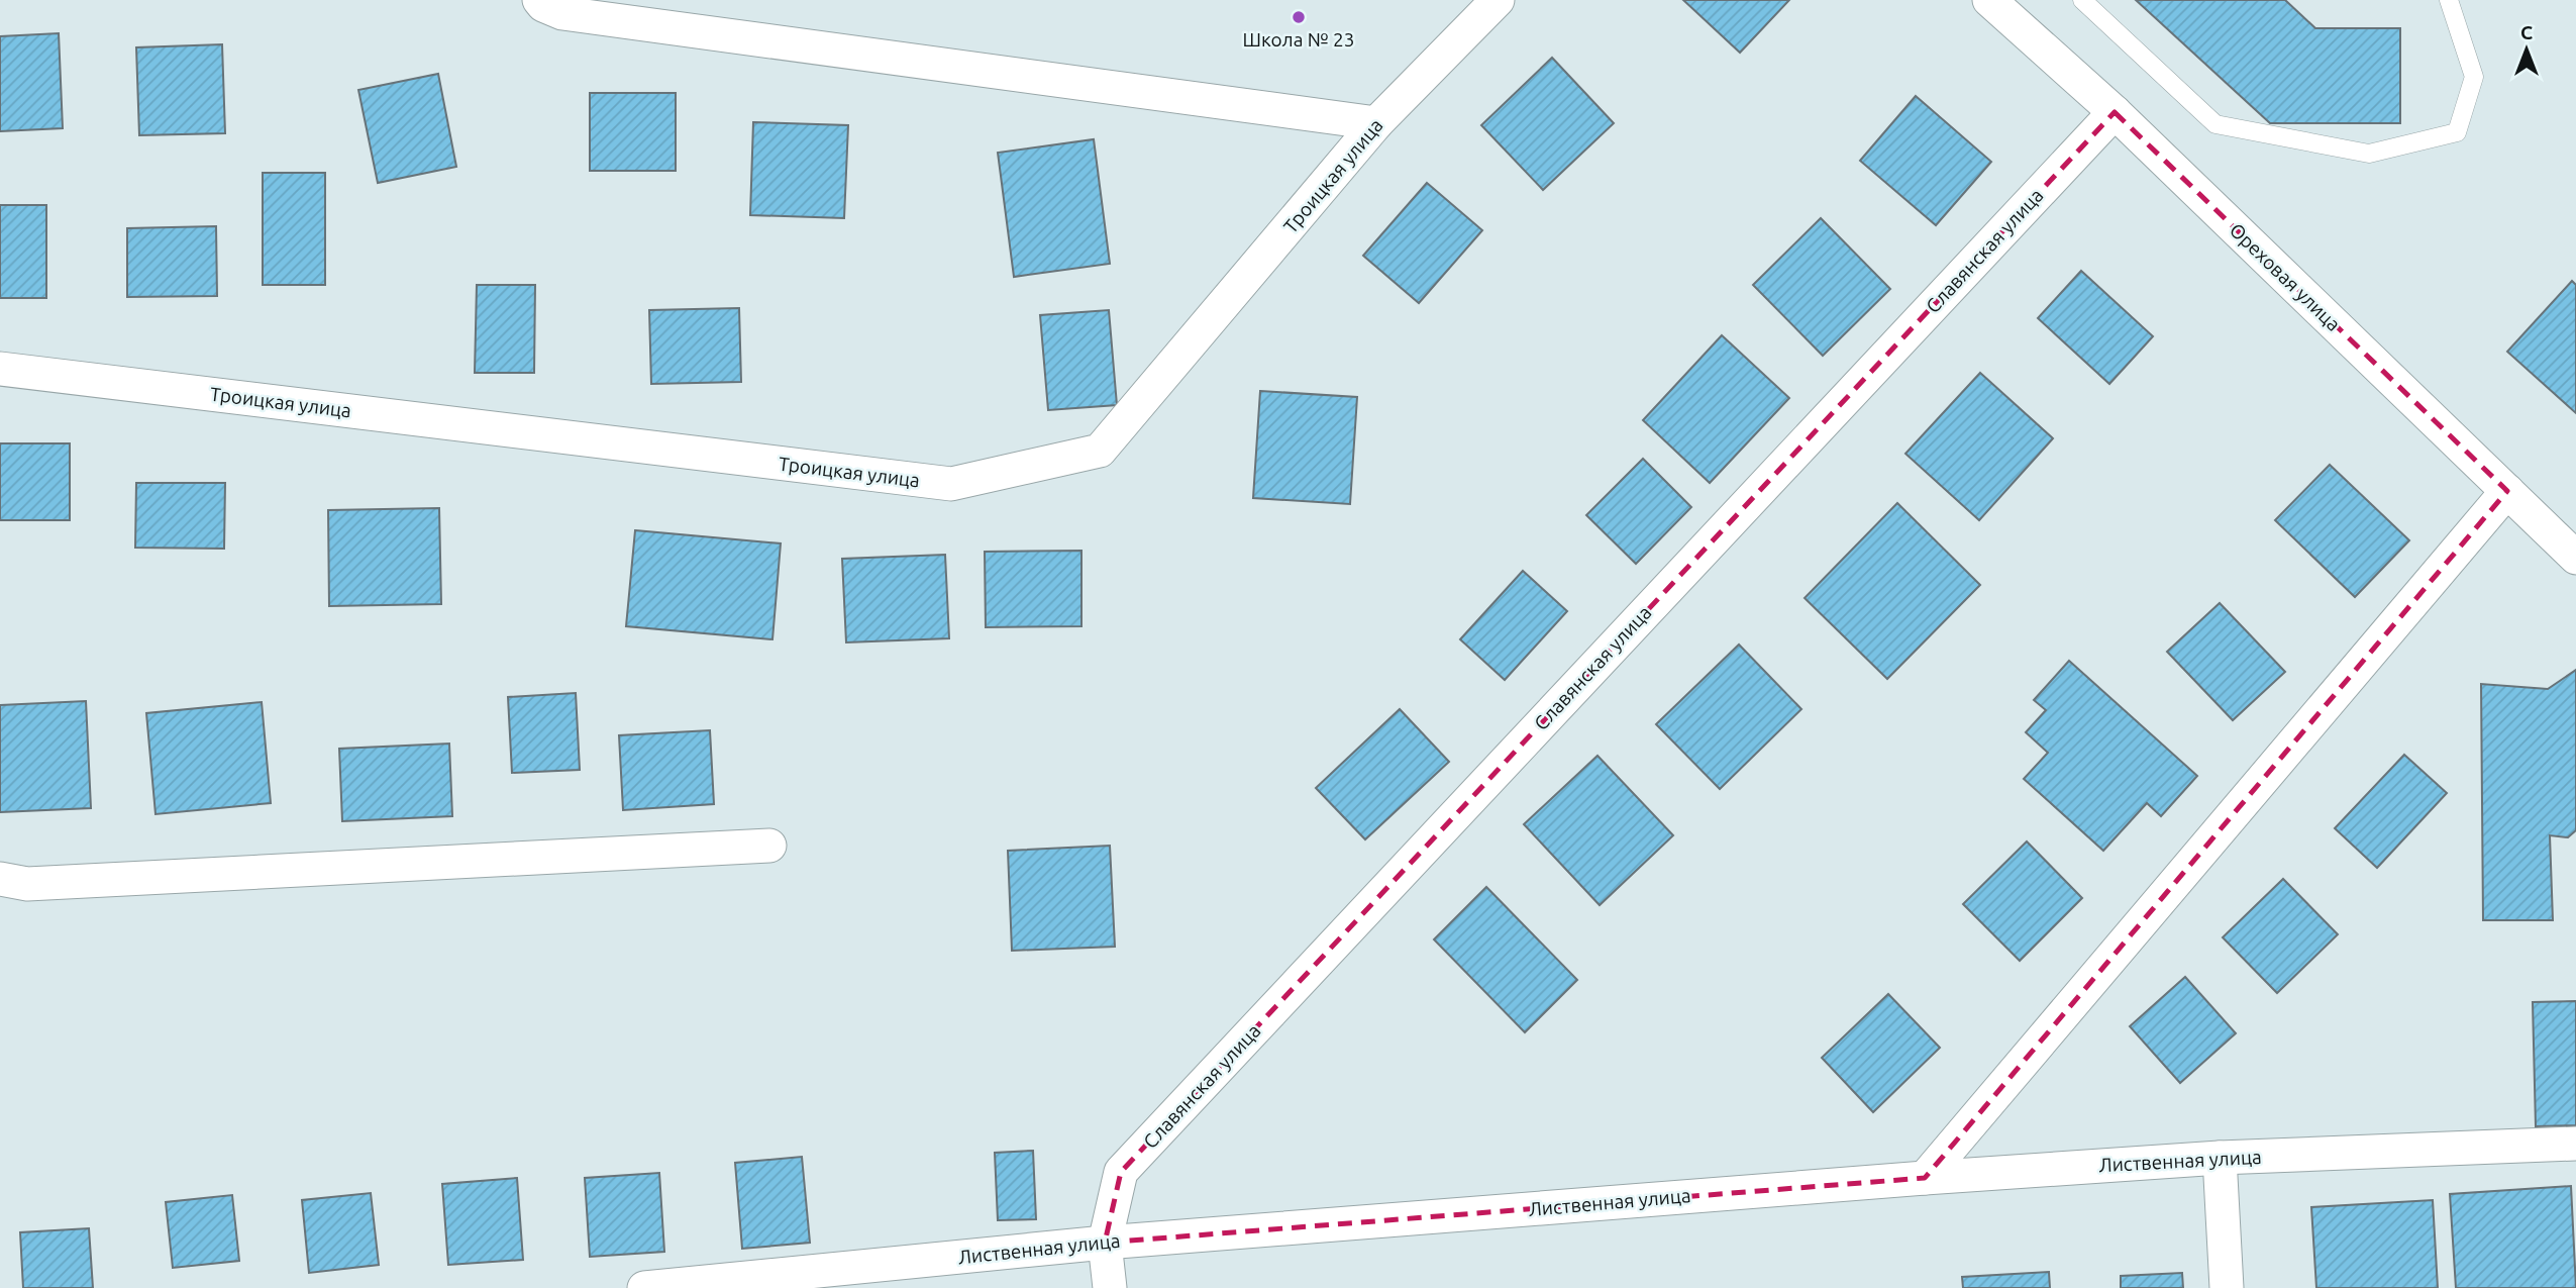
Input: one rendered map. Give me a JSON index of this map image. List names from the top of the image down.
{
  "streets": {
    "street": [
      "Троицкая улица",
      "Славянская улица",
      "Ореховая улица",
      "Лиственная улица"
    ]
  },
  "crossings": [
    ["Славянская улица", "Ореховая улица"],
    ["Славянская улица", "Лиственная улица"]
  ],
  "places": ["Школа № 23"],
  "north": "top"
}
